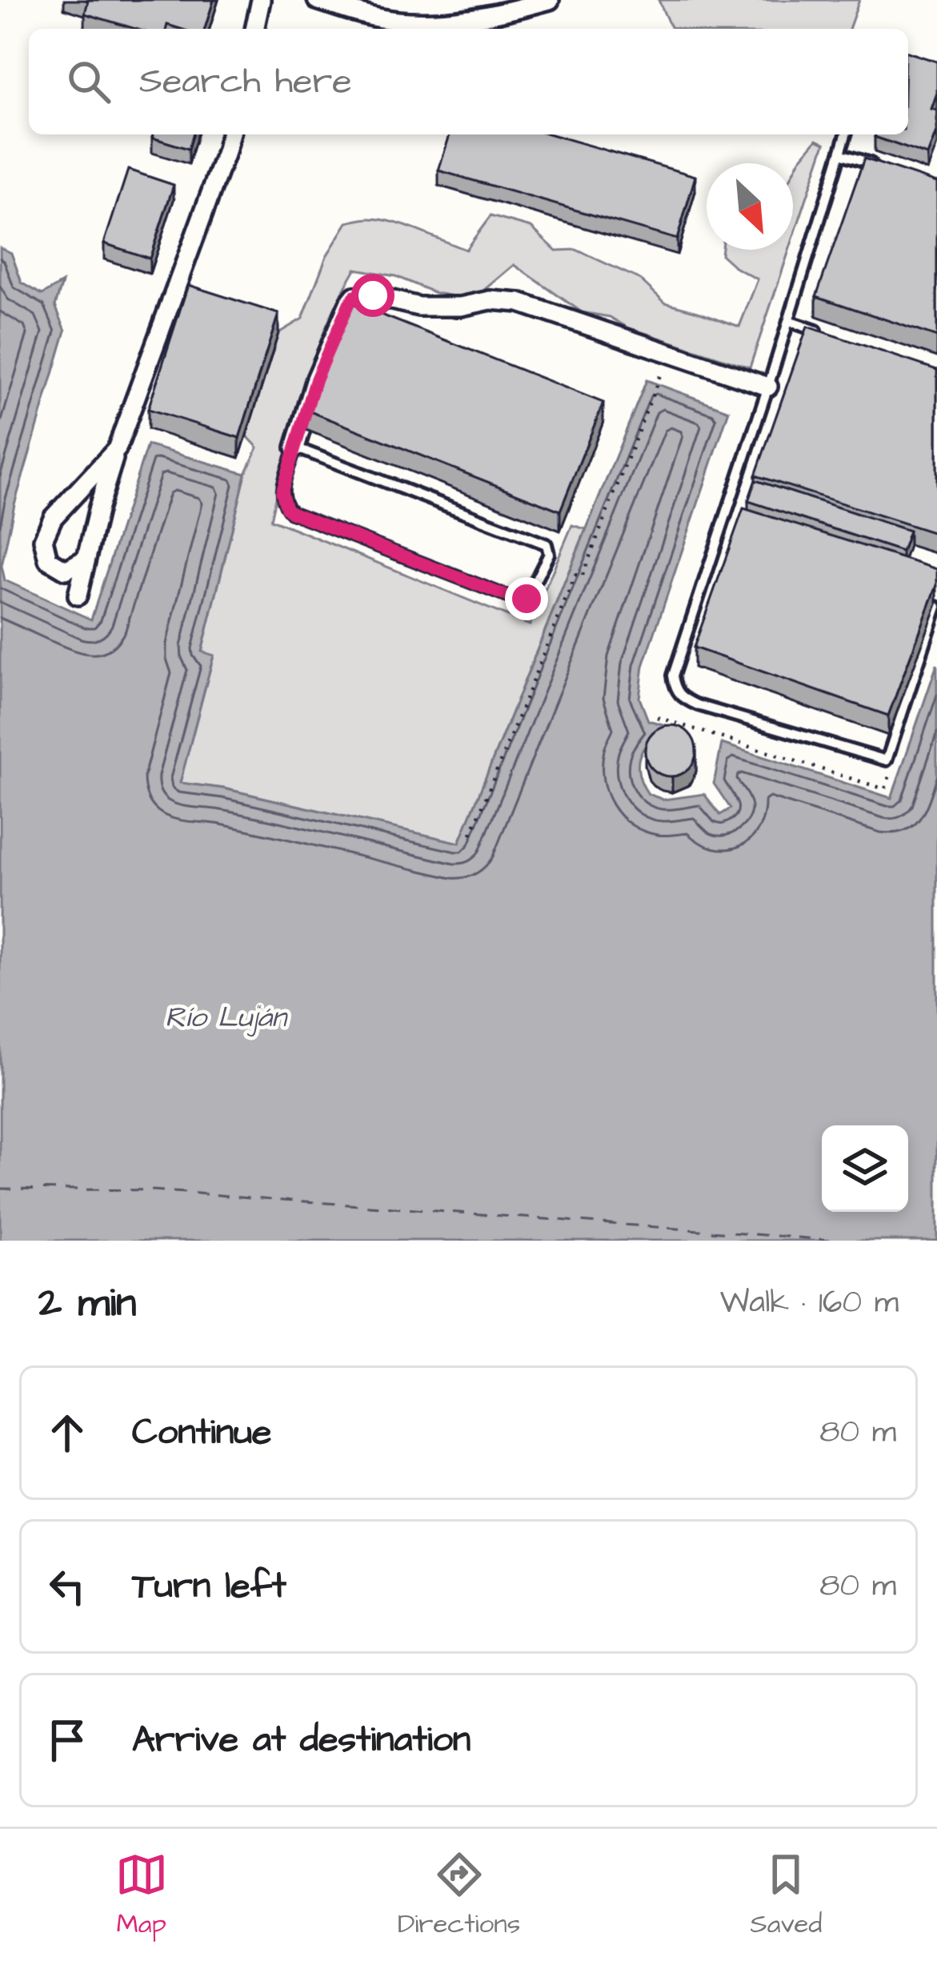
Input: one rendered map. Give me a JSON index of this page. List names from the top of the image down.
{
  "water": ["Río Luján"],
  "north": "bottom right",
  "page": {
    "search": "Search here",
    "heading": ["2 min", "Walk · 160 m"],
    "list": [
      ["Continue", "80 m"],
      ["Turn left", "80 m"],
      "Arrive at destination"
    ],
    "nav": ["Map", "Directions", "Saved"]
  }
}
